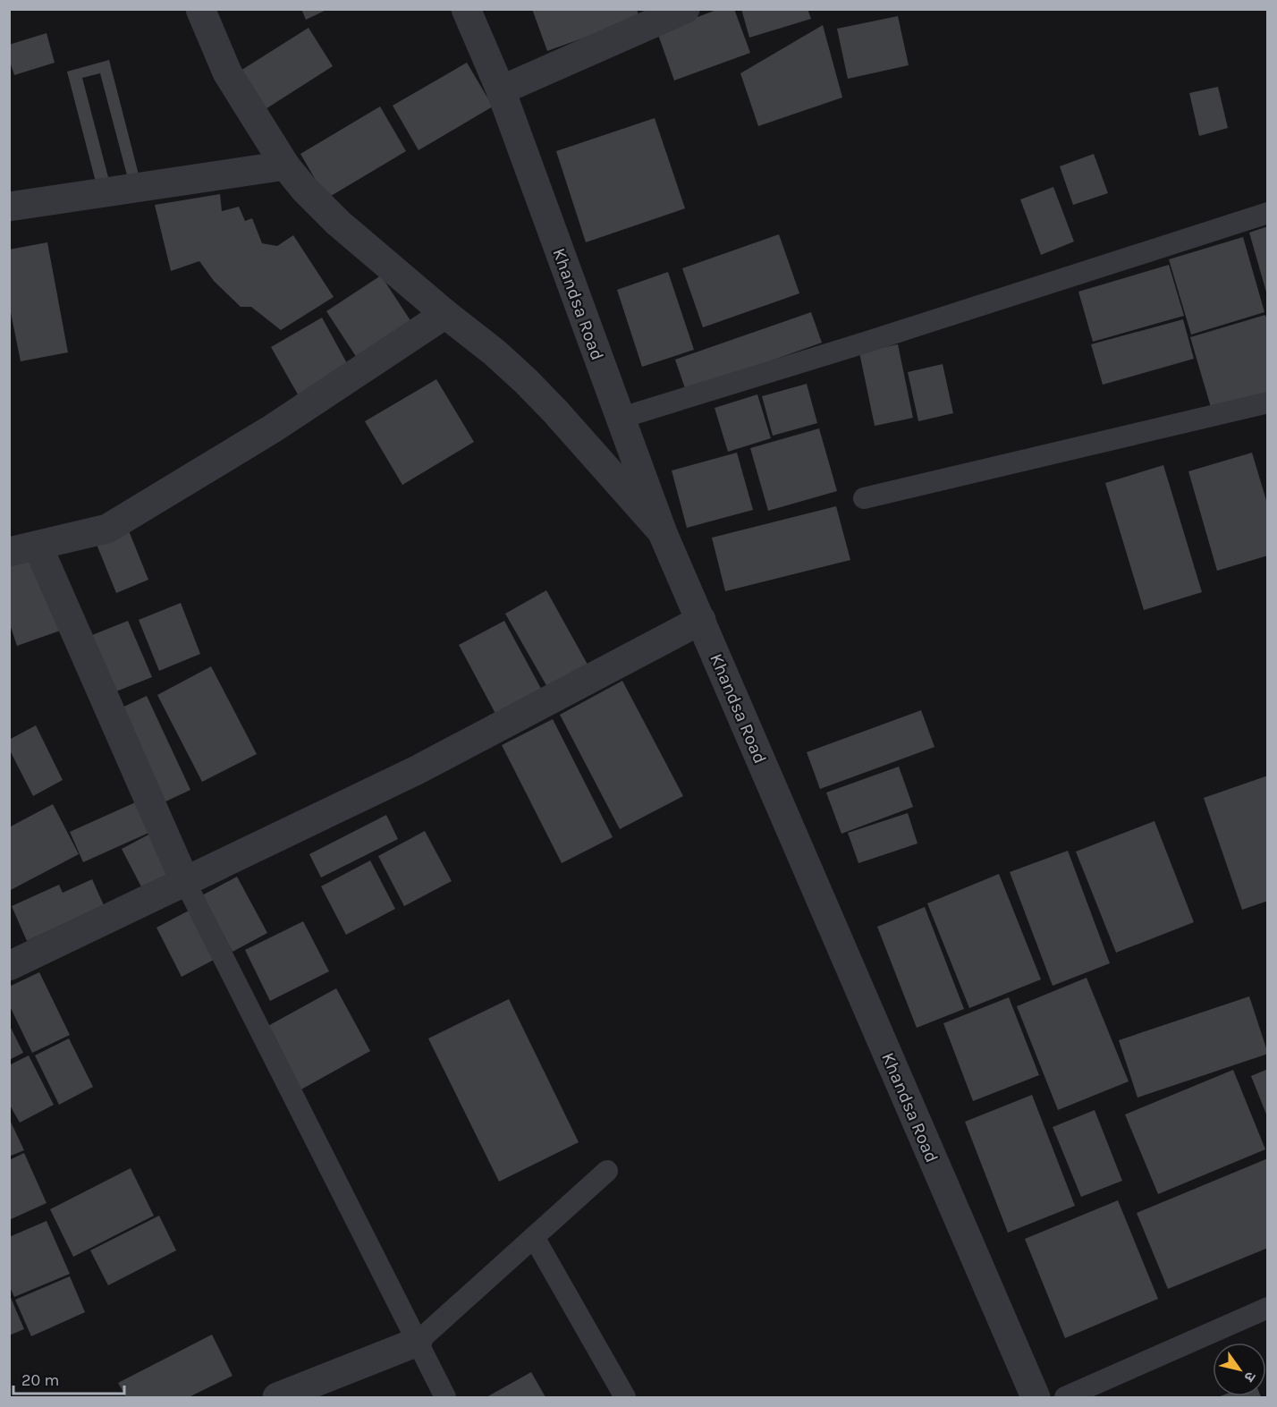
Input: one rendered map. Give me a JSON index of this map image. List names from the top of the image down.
{
  "streets": {
    "street": ["Khandsa Road"]
  },
  "scale_bar": "20 m",
  "north": "bottom right"
}
